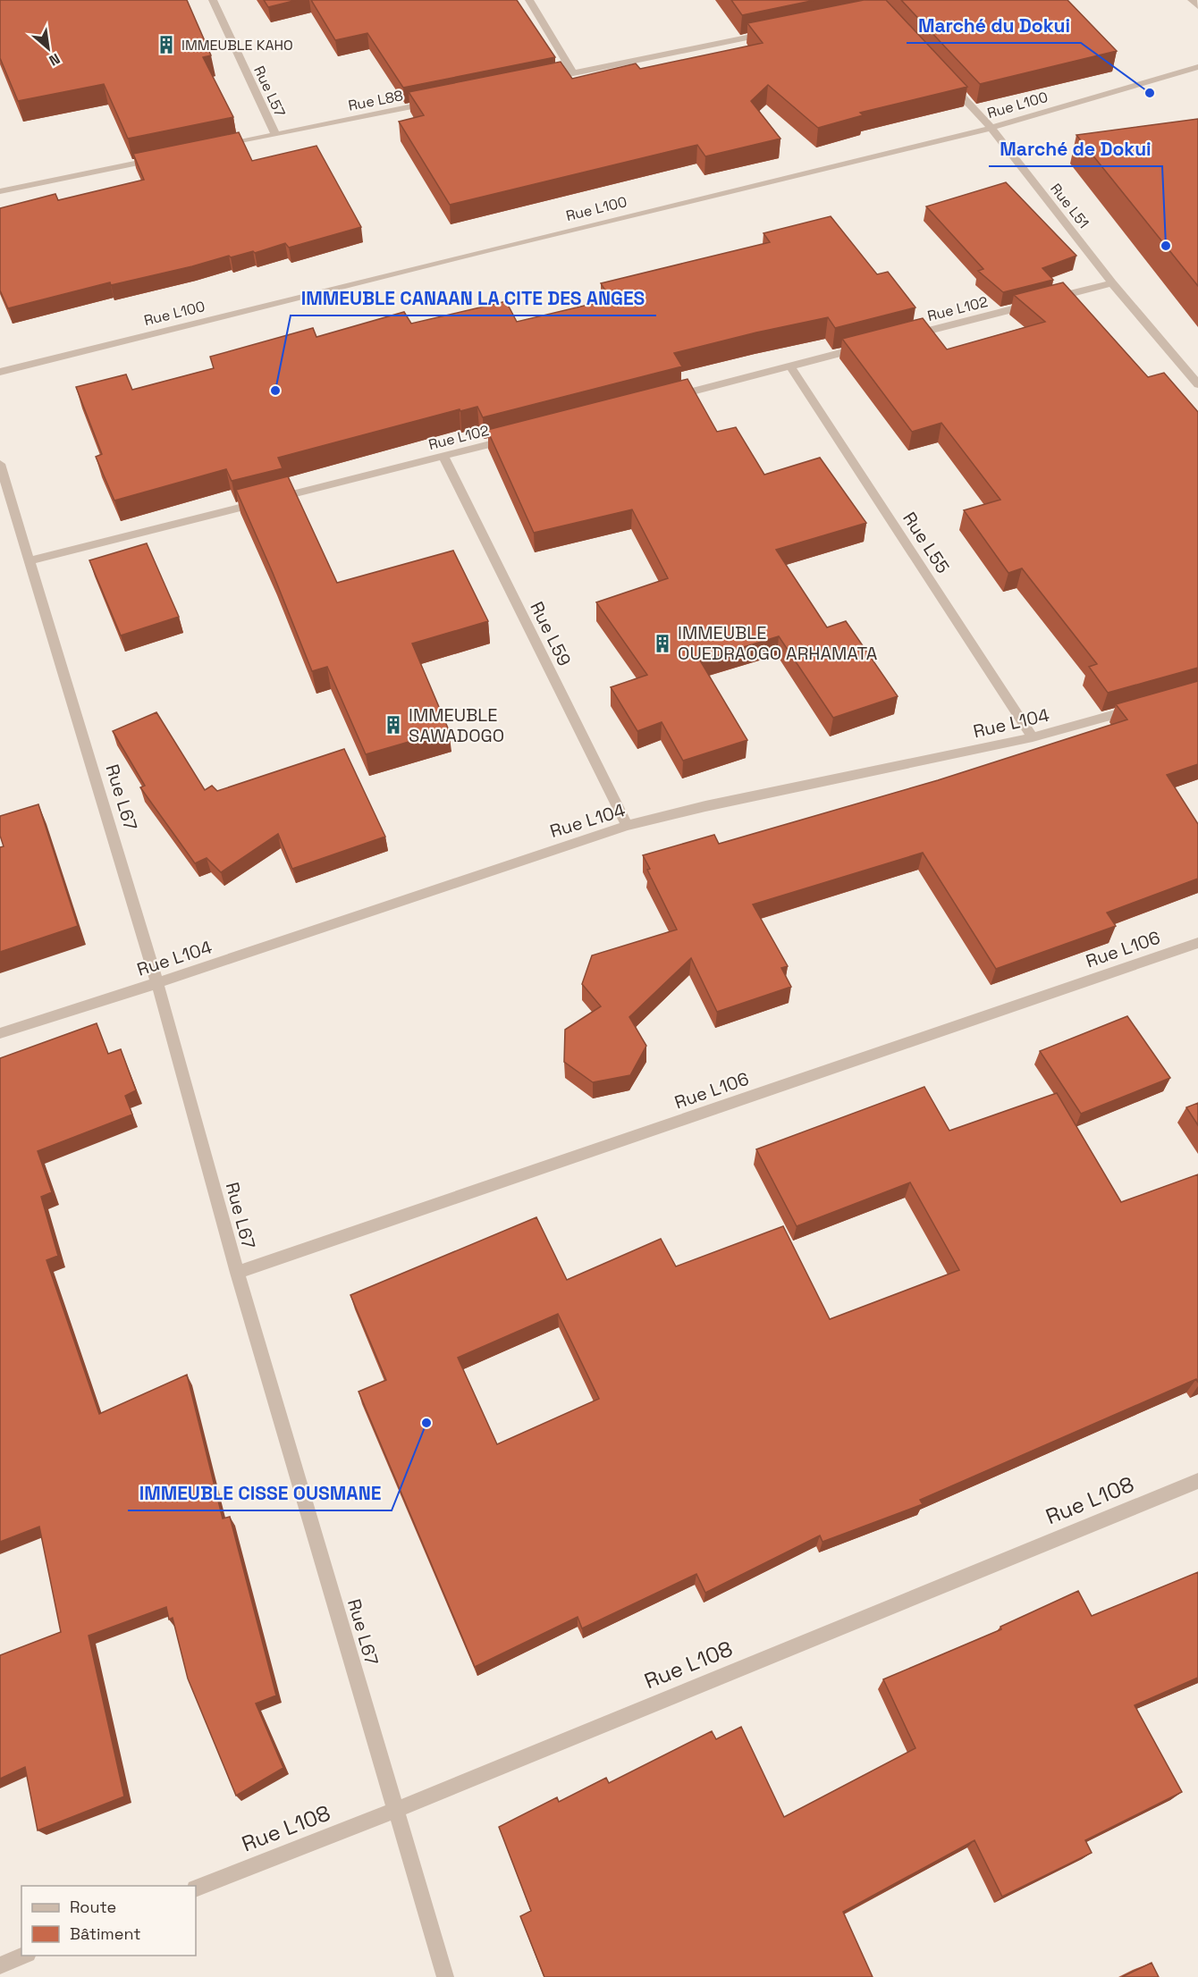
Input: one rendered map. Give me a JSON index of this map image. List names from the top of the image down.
{
  "streets": {
    "street": [
      "Rue L57",
      "Rue L88",
      "Rue L100",
      "Rue L51",
      "Rue L102",
      "Rue L55",
      "Rue L59",
      "Rue L104",
      "Rue L67",
      "Rue L106",
      "Rue L108"
    ]
  },
  "crossings": [
    ["Rue L57", "Rue L88"],
    ["Rue L100", "Rue L51"],
    ["Rue L51", "Rue L102"],
    ["Rue L102", "Rue L59"],
    ["Rue L102", "Rue L67"],
    ["Rue L55", "Rue L104"],
    ["Rue L59", "Rue L104"],
    ["Rue L104", "Rue L67"],
    ["Rue L67", "Rue L106"],
    ["Rue L67", "Rue L108"]
  ],
  "places": {
    "building": ["IMMEUBLE KAHO", "IMMEUBLE OUEDRAOGO ARHAMATA", "IMMEUBLE SAWADOGO"],
    "other": [
      "Marché du Dokui",
      "Marché de Dokui",
      "IMMEUBLE CANAAN LA CITE DES ANGES",
      "IMMEUBLE CISSE OUSMANE"
    ]
  },
  "legend": ["Route", "Bâtiment"],
  "north": "bottom right"
}
